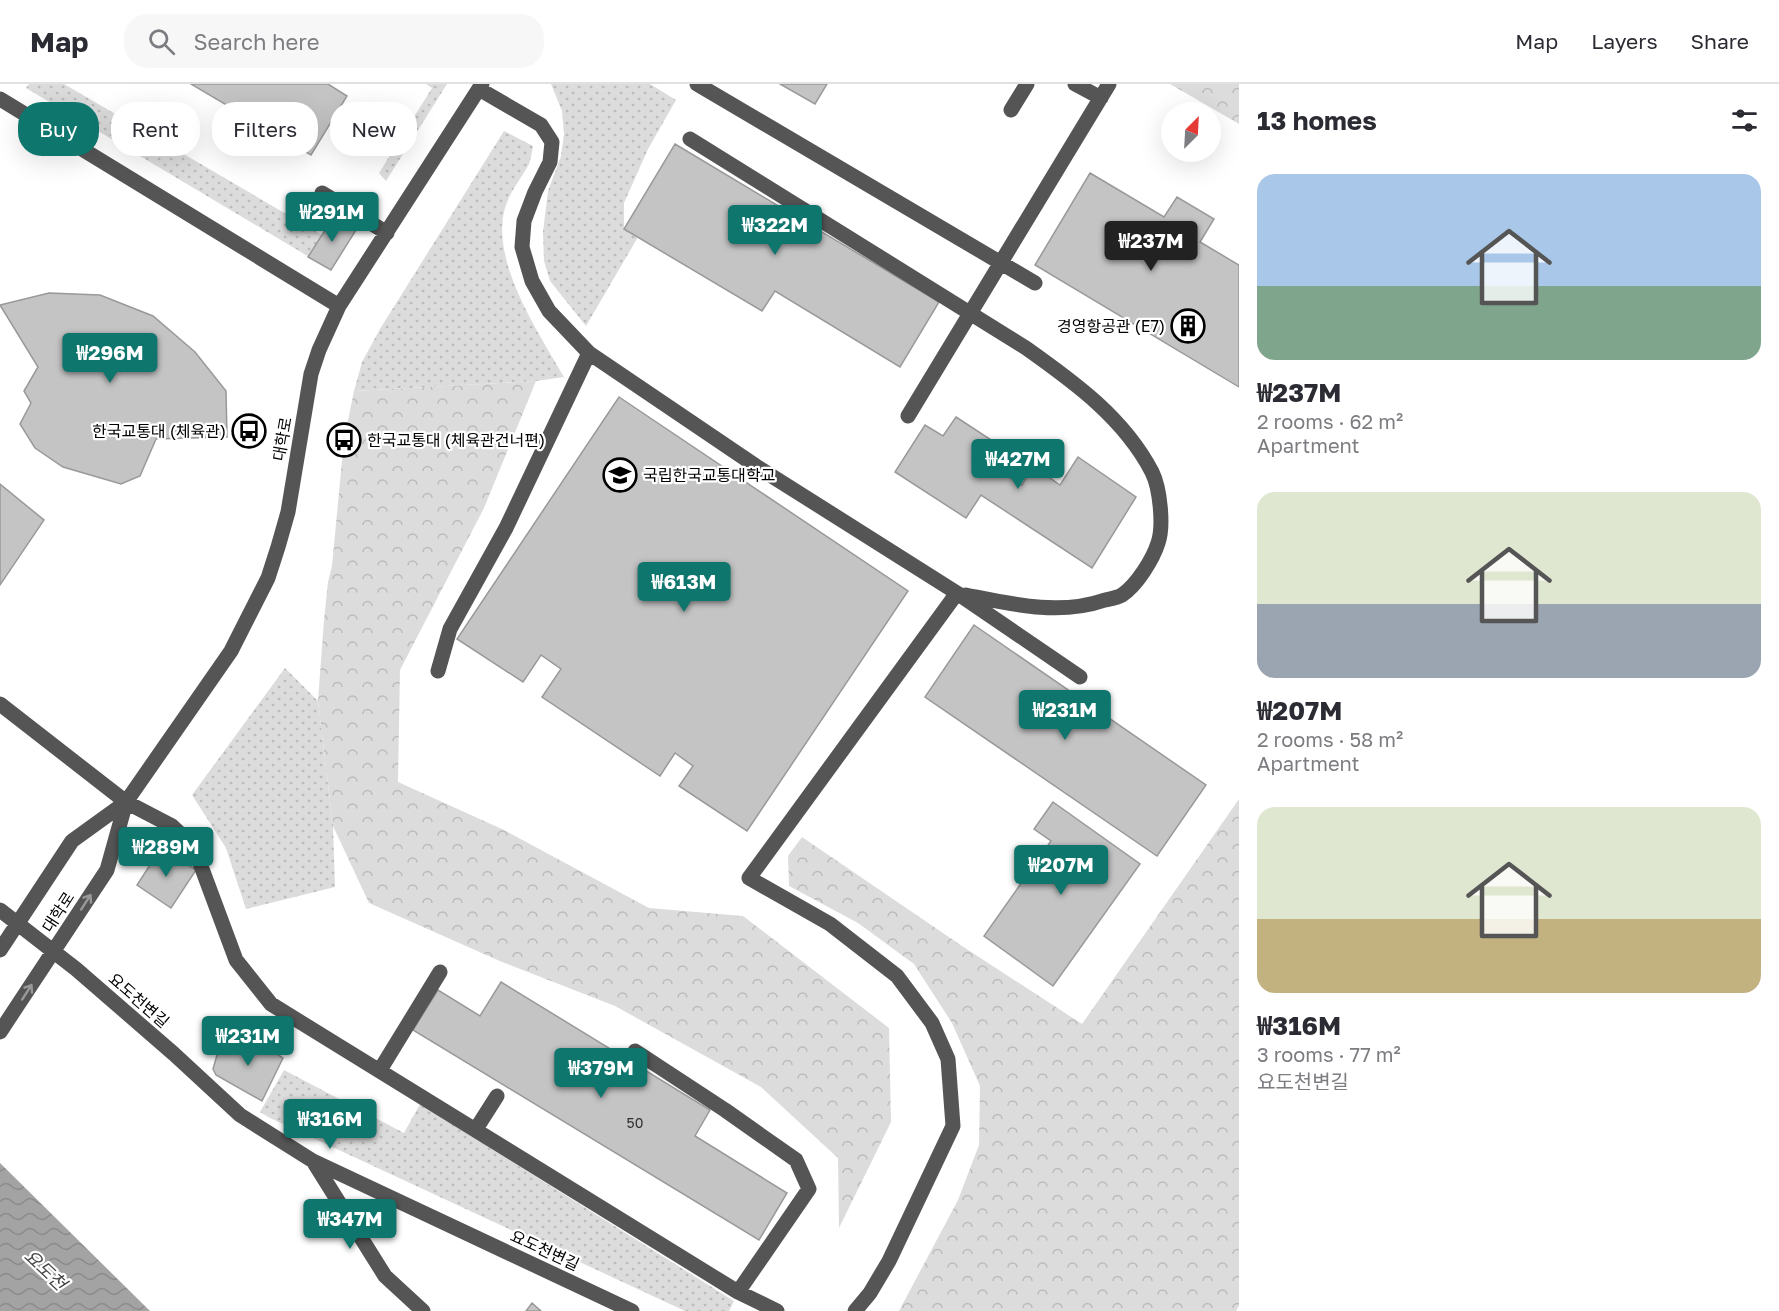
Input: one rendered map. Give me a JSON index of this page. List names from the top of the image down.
{
  "streets": {
    "street": ["대학로", "요도천변길"]
  },
  "crossings": [
    ["대학로", "요도천변길"]
  ],
  "water": ["요도천"],
  "places": {
    "building": ["경영항공관 (E7)"],
    "bus stop": ["한국교통대 (체육관)", "한국교통대 (체육관건너편)"],
    "school or university": ["국립한국교통대학교"]
  },
  "house_numbers": ["50"],
  "north": "top right",
  "page": {
    "header": "Map",
    "search": "Search here",
    "nav": ["Map", "Layers", "Share"],
    "heading": "13 homes",
    "chip": [
      "Buy",
      "Rent",
      "Filters",
      "New"
    ],
    "list": [
      {
        "name": "₩237M",
        "note": "2 rooms · 62 m² · Apartment"
      },
      {
        "name": "₩207M",
        "note": "2 rooms · 58 m² · Apartment"
      },
      {
        "name": "₩316M",
        "note": "3 rooms · 77 m² · 요도천변길"
      }
    ],
    "price": [
      "₩291M",
      "₩322M",
      "₩237M",
      "₩296M",
      "₩427M",
      "₩613M",
      "₩231M",
      "₩289M",
      "₩207M",
      "₩231M",
      "₩379M",
      "₩316M",
      "₩347M"
    ]
  }
}
